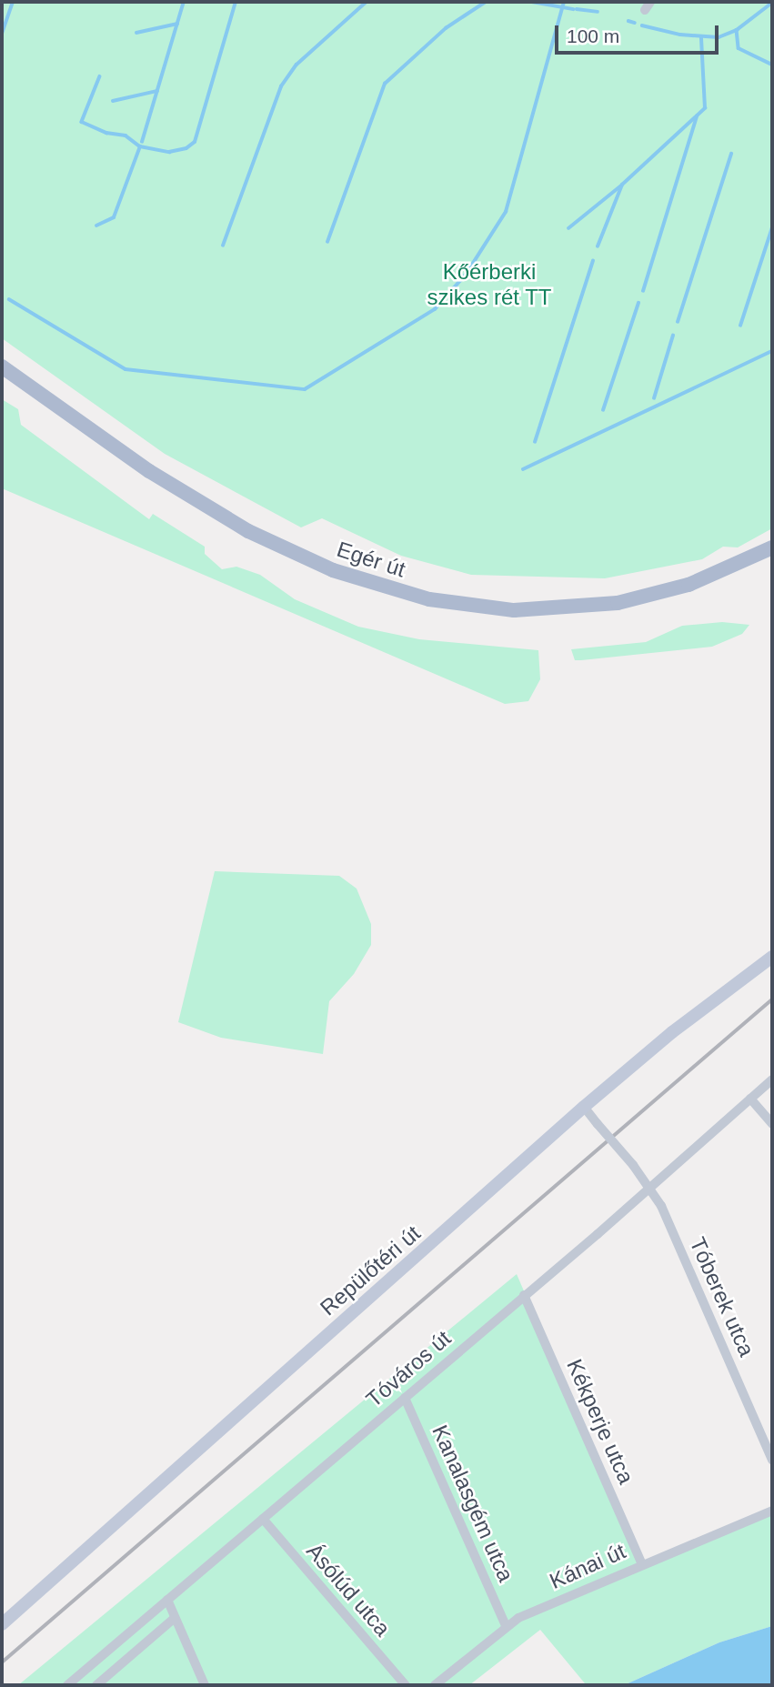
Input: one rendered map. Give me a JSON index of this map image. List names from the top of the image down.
{
  "streets": {
    "main road": ["Egér út"],
    "street": [
      "Repülőtéri út",
      "Tóberek utca",
      "Tóváros út",
      "Kékperje utca",
      "Kanalasgém utca",
      "Kánai út",
      "Ásólúd utca"
    ]
  },
  "crossings": [
    ["Repülőtéri út", "Tóberek utca"],
    ["Tóberek utca", "Tóváros út"],
    ["Tóváros út", "Kékperje utca"],
    ["Tóváros út", "Kanalasgém utca"],
    ["Tóváros út", "Ásólúd utca"],
    ["Kékperje utca", "Kánai út"],
    ["Kanalasgém utca", "Kánai út"]
  ],
  "parks": ["Kőérberki szikes rét TT"],
  "scale_bar": "100 m"
}
